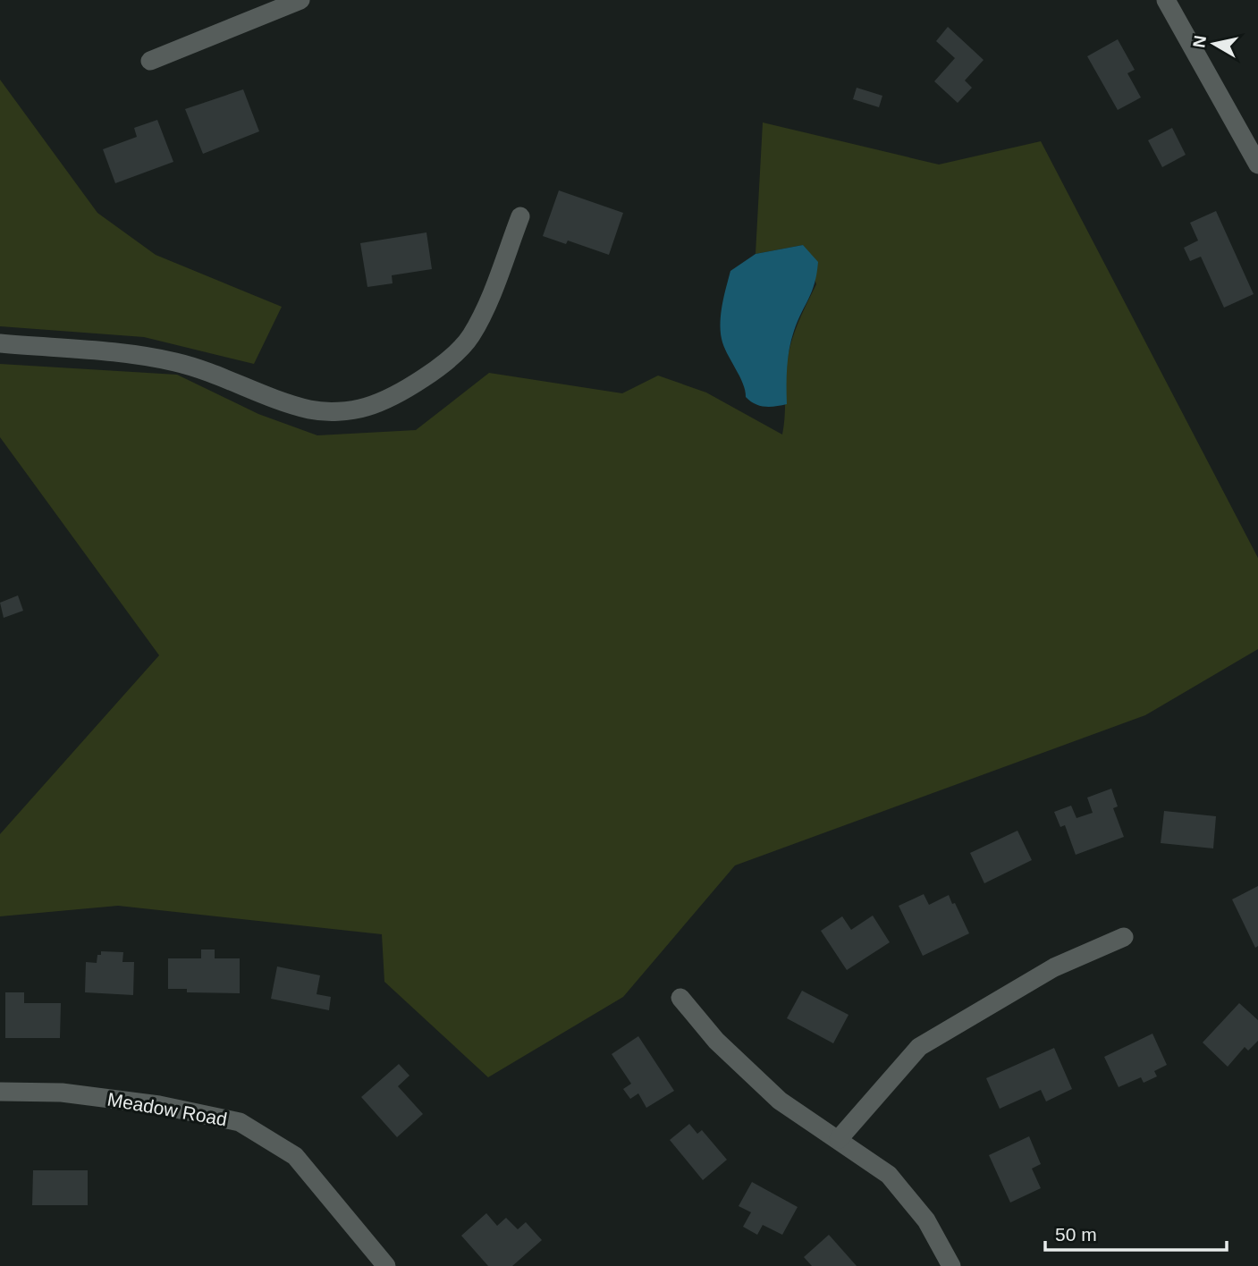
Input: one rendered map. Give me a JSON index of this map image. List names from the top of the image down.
{
  "streets": {
    "street": ["Meadow Road"]
  },
  "scale_bar": "50 m",
  "north": "left"
}
